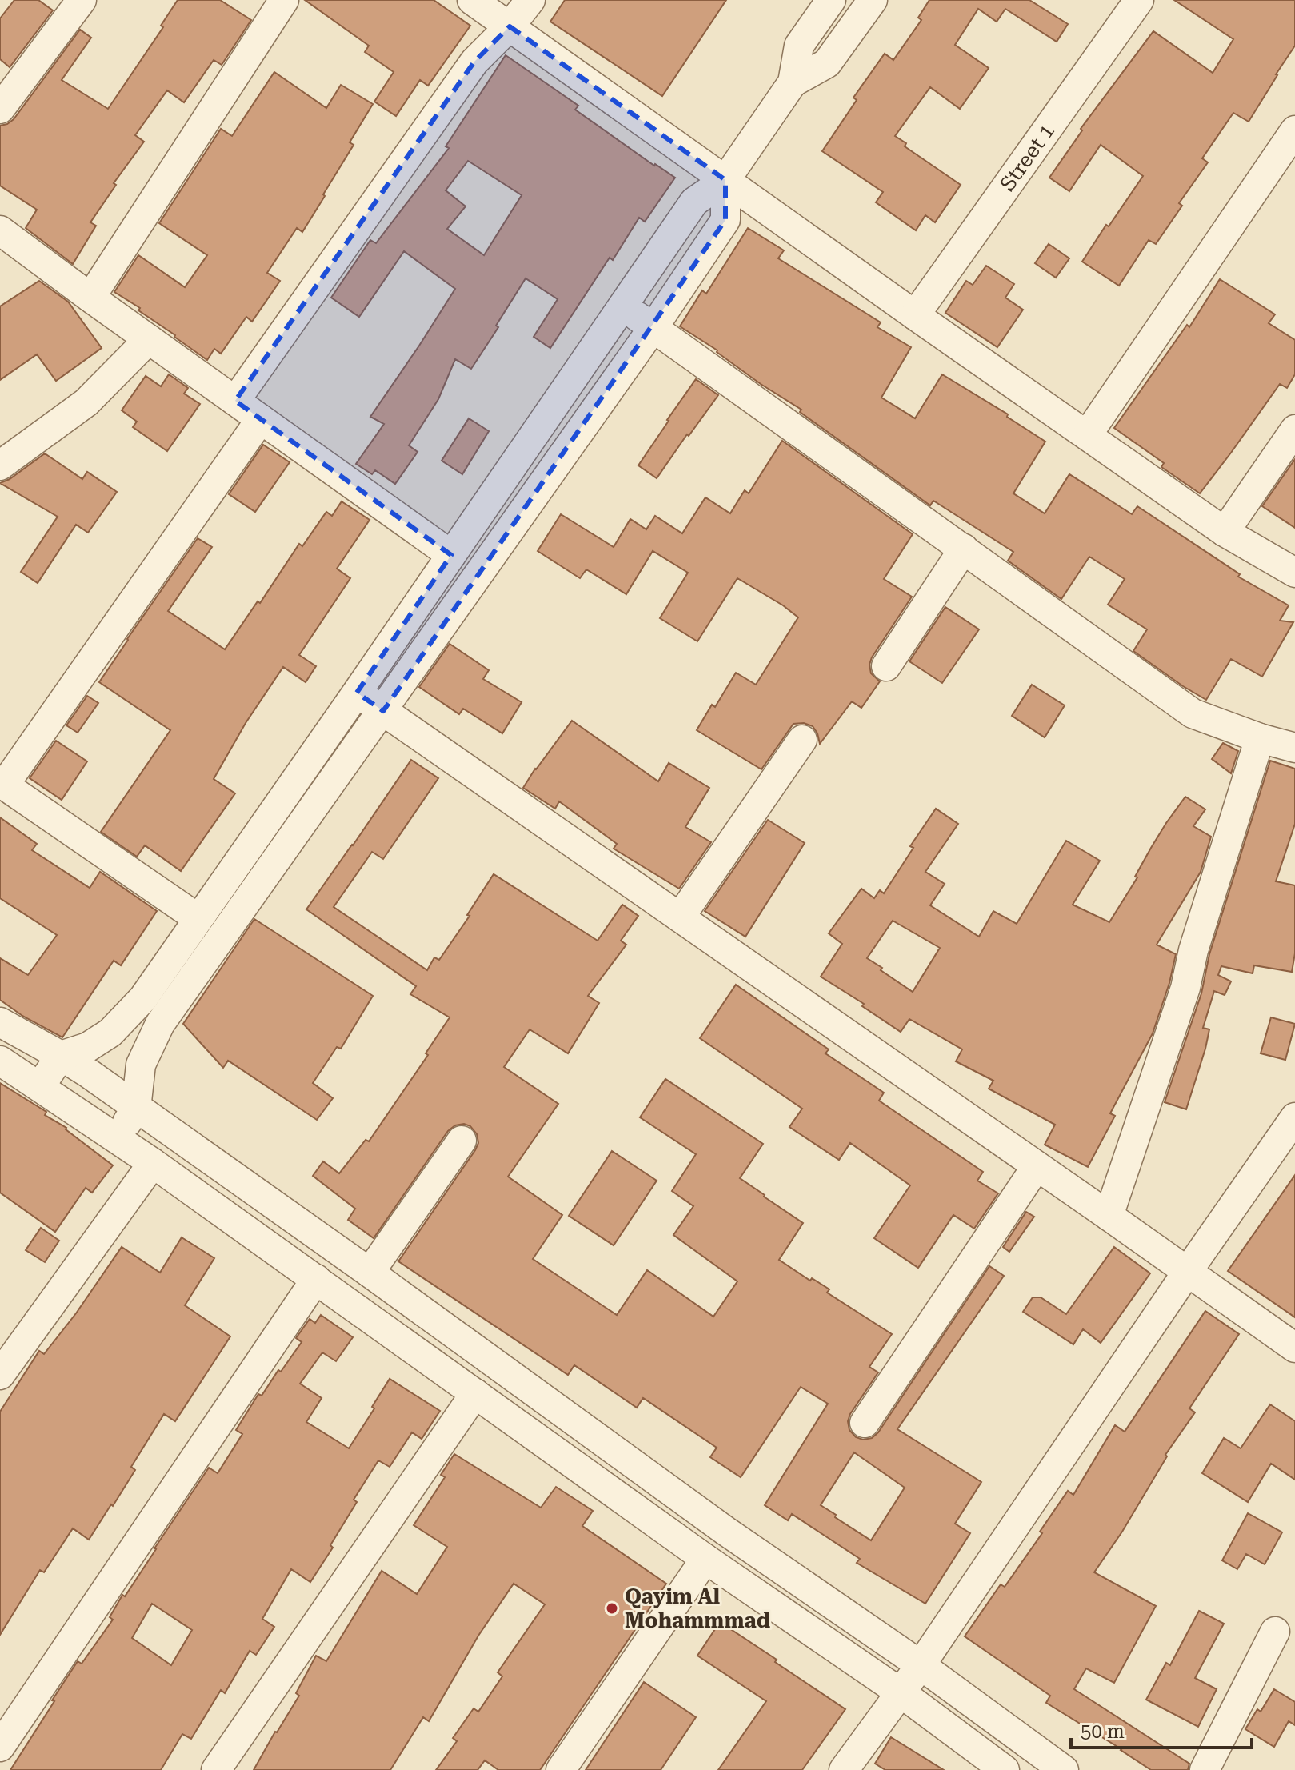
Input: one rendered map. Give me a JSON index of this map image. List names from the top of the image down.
{
  "streets": {
    "street": ["Street 1"]
  },
  "places": ["Qayim Al Mohammmad"],
  "scale_bar": "50 m"
}
